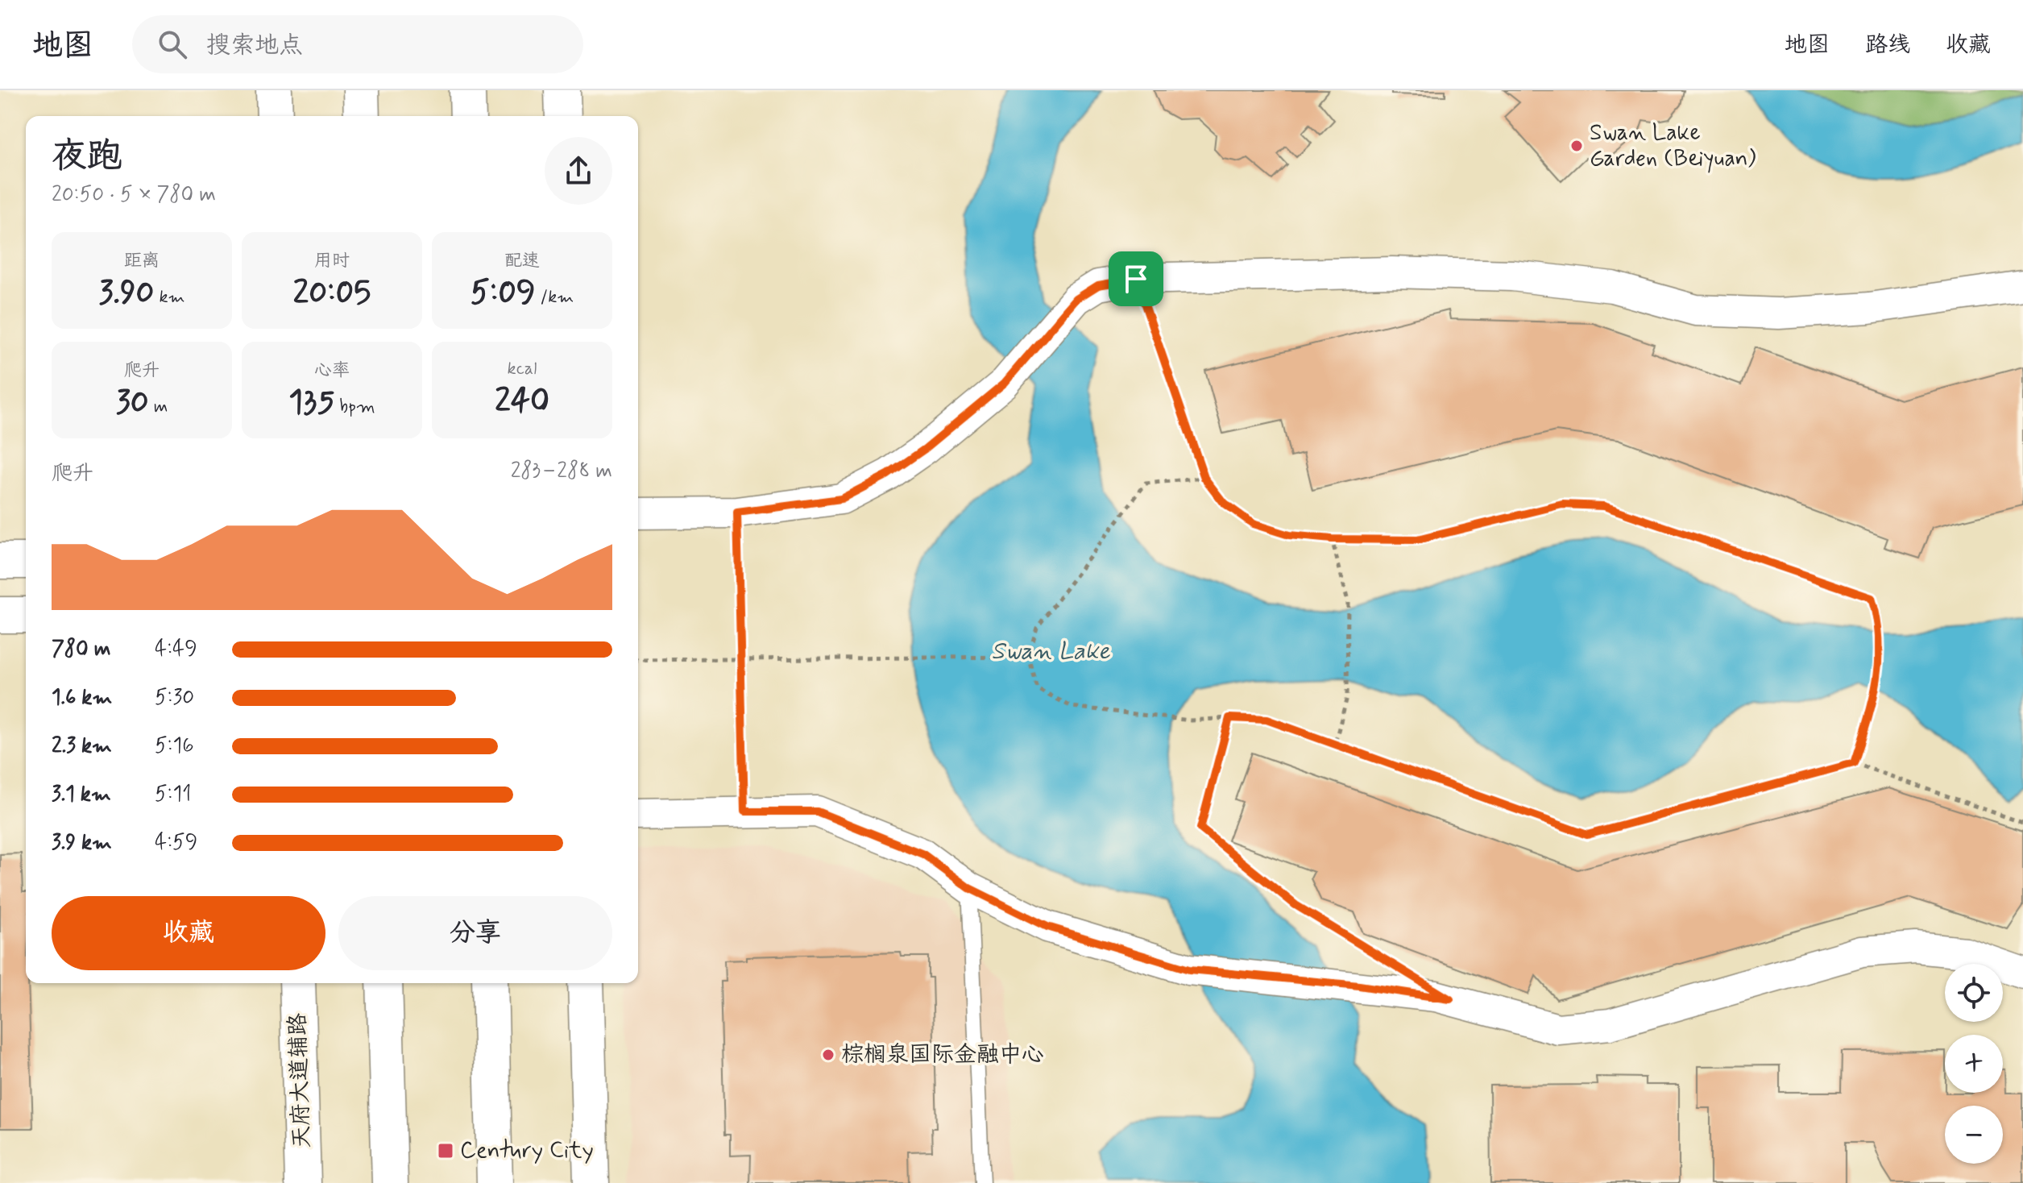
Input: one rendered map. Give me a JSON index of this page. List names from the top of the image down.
{
  "streets": {
    "street": ["天府大道辅路"]
  },
  "water": ["Swan Lake"],
  "places": {
    "other": ["Swan Lake Garden (Beiyuan)", "棕榈泉国际金融中心"],
    "transit": ["Century City"]
  },
  "page": {
    "header": "地图",
    "search": "搜索地点",
    "nav": ["地图", "路线", "收藏"],
    "heading": ["夜跑", "20:50 · 5 × 780 m"],
    "stats": [
      ["距离", "3.90 km"],
      ["用时", "20:05"],
      ["配速", "5:09 /km"],
      ["爬升", "30 m"],
      ["心率", "135 bpm"],
      ["kcal", "240"]
    ],
    "chart": ["爬升", "283–288 m"],
    "list": [
      {
        "name": "780 m",
        "note": "4:49"
      },
      {
        "name": "1.6 km",
        "note": "5:30"
      },
      {
        "name": "2.3 km",
        "note": "5:16"
      },
      {
        "name": "3.1 km",
        "note": "5:11"
      },
      {
        "name": "3.9 km",
        "note": "4:59"
      }
    ],
    "buttons": ["收藏", "分享"],
    "map_buttons": ["+", "−"]
  }
}
